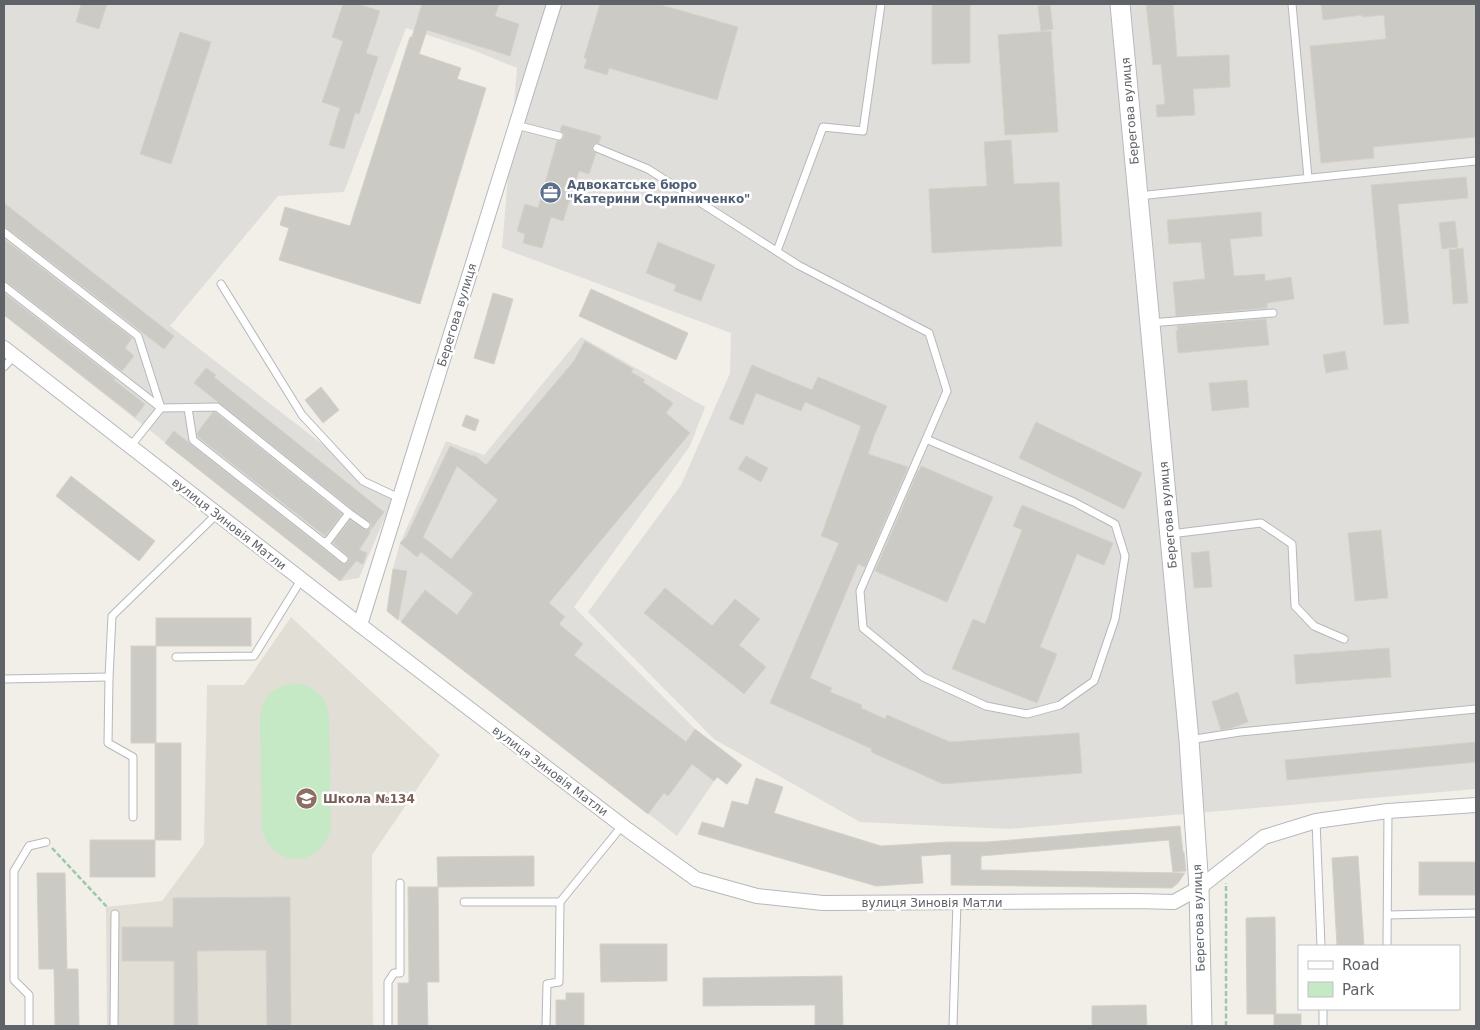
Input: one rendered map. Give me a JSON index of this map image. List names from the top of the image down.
{
  "streets": {
    "street": ["Берегова вулиця", "вулиця Зиновія Матли"]
  },
  "crossings": [
    ["Берегова вулиця", "вулиця Зиновія Матли"]
  ],
  "places": {
    "office": ["Адвокатське бюро \"Катерини Скрипниченко\""],
    "school or university": ["Школа №134"]
  },
  "legend": ["Road", "Park"]
}
